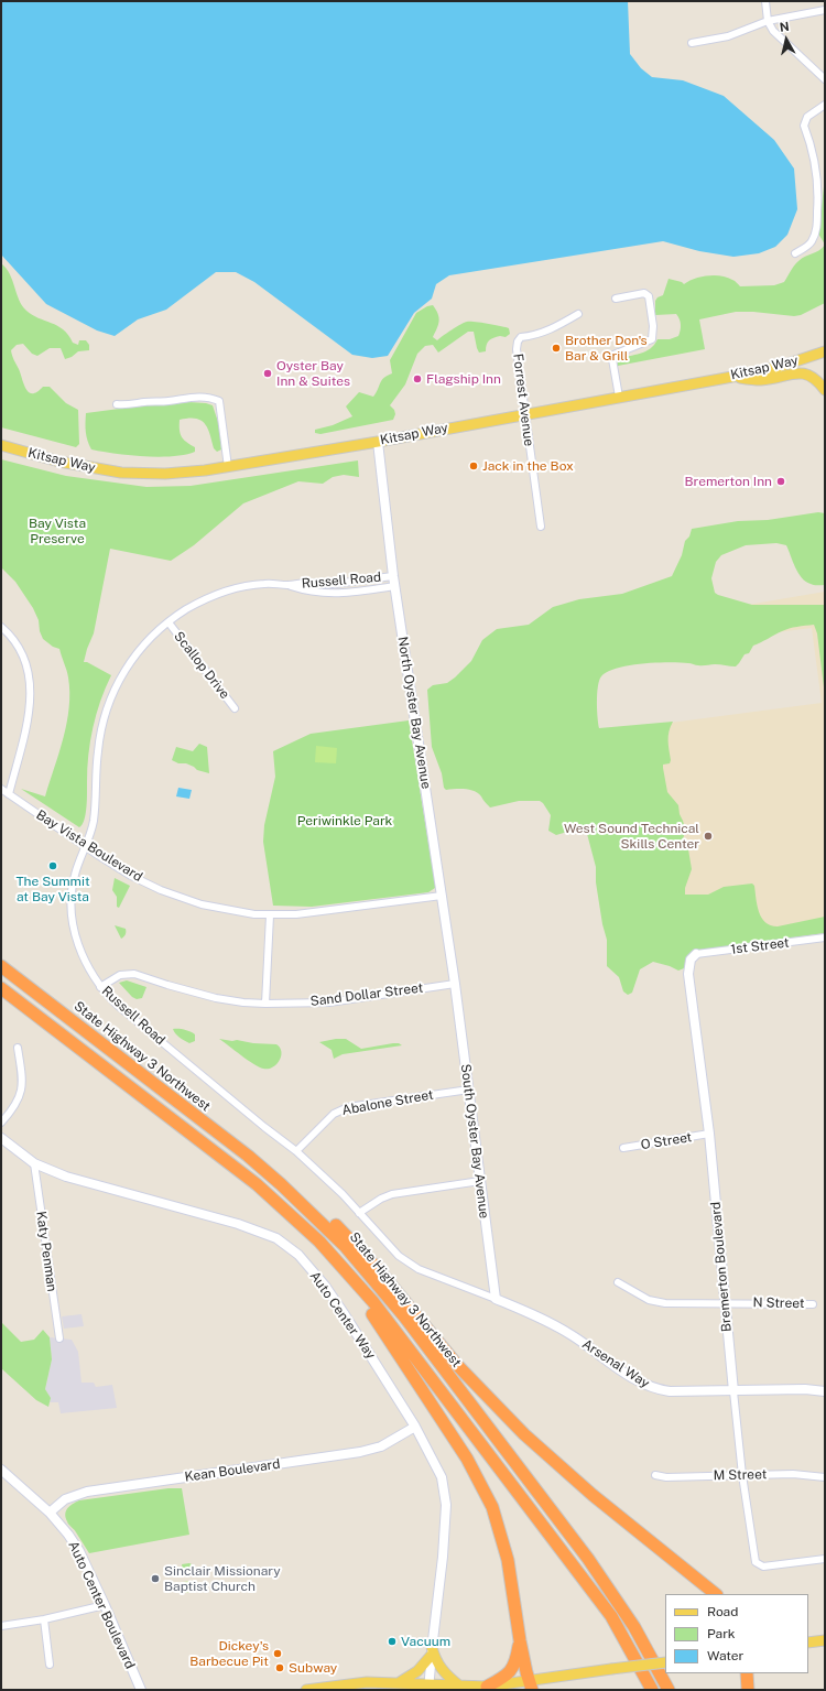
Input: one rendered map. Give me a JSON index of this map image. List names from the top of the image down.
{
  "streets": {
    "highway": ["State Highway 3 Northwest"],
    "main road": ["Kitsap Way"],
    "street": [
      "Forrest Avenue",
      "Russell Road",
      "Scallop Drive",
      "North Oyster Bay Avenue",
      "Bay Vista Boulevard",
      "1st Street",
      "Sand Dollar Street",
      "Abalone Street",
      "South Oyster Bay Avenue",
      "O Street",
      "Katy Penman",
      "Bremerton Boulevard",
      "N Street",
      "Auto Center Way",
      "Arsenal Way",
      "Kean Boulevard",
      "M Street",
      "Auto Center Boulevard"
    ]
  },
  "crossings": [
    ["Kitsap Way", "Forrest Avenue"],
    ["Kitsap Way", "North Oyster Bay Avenue"],
    ["Russell Road", "Scallop Drive"],
    ["Russell Road", "North Oyster Bay Avenue"],
    ["Russell Road", "Bay Vista Boulevard"],
    ["Russell Road", "Sand Dollar Street"],
    ["Russell Road", "Abalone Street"],
    ["Russell Road", "South Oyster Bay Avenue"],
    ["Russell Road", "Arsenal Way"],
    ["North Oyster Bay Avenue", "Bay Vista Boulevard"],
    ["North Oyster Bay Avenue", "Sand Dollar Street"],
    ["North Oyster Bay Avenue", "South Oyster Bay Avenue"],
    ["1st Street", "Bremerton Boulevard"],
    ["Sand Dollar Street", "South Oyster Bay Avenue"],
    ["Abalone Street", "South Oyster Bay Avenue"],
    ["South Oyster Bay Avenue", "Arsenal Way"],
    ["O Street", "Bremerton Boulevard"],
    ["Katy Penman", "Auto Center Way"],
    ["Bremerton Boulevard", "N Street"],
    ["Bremerton Boulevard", "Arsenal Way"],
    ["Bremerton Boulevard", "M Street"],
    ["Auto Center Way", "Kean Boulevard"],
    ["Kean Boulevard", "Auto Center Boulevard"]
  ],
  "parks": ["Bay Vista Preserve", "Periwinkle Park"],
  "places": [
    "Brother Don's Bar & Grill",
    "Oyster Bay Inn & Suites",
    "Flagship Inn",
    "Jack in the Box",
    "Bremerton Inn",
    "West Sound Technical Skills Center",
    "The Summit at Bay Vista",
    "Sinclair Missionary Baptist Church",
    "Vacuum",
    "Dickey's Barbecue Pit",
    "Subway"
  ],
  "legend": ["Road", "Park", "Water"],
  "north": "top"
}
